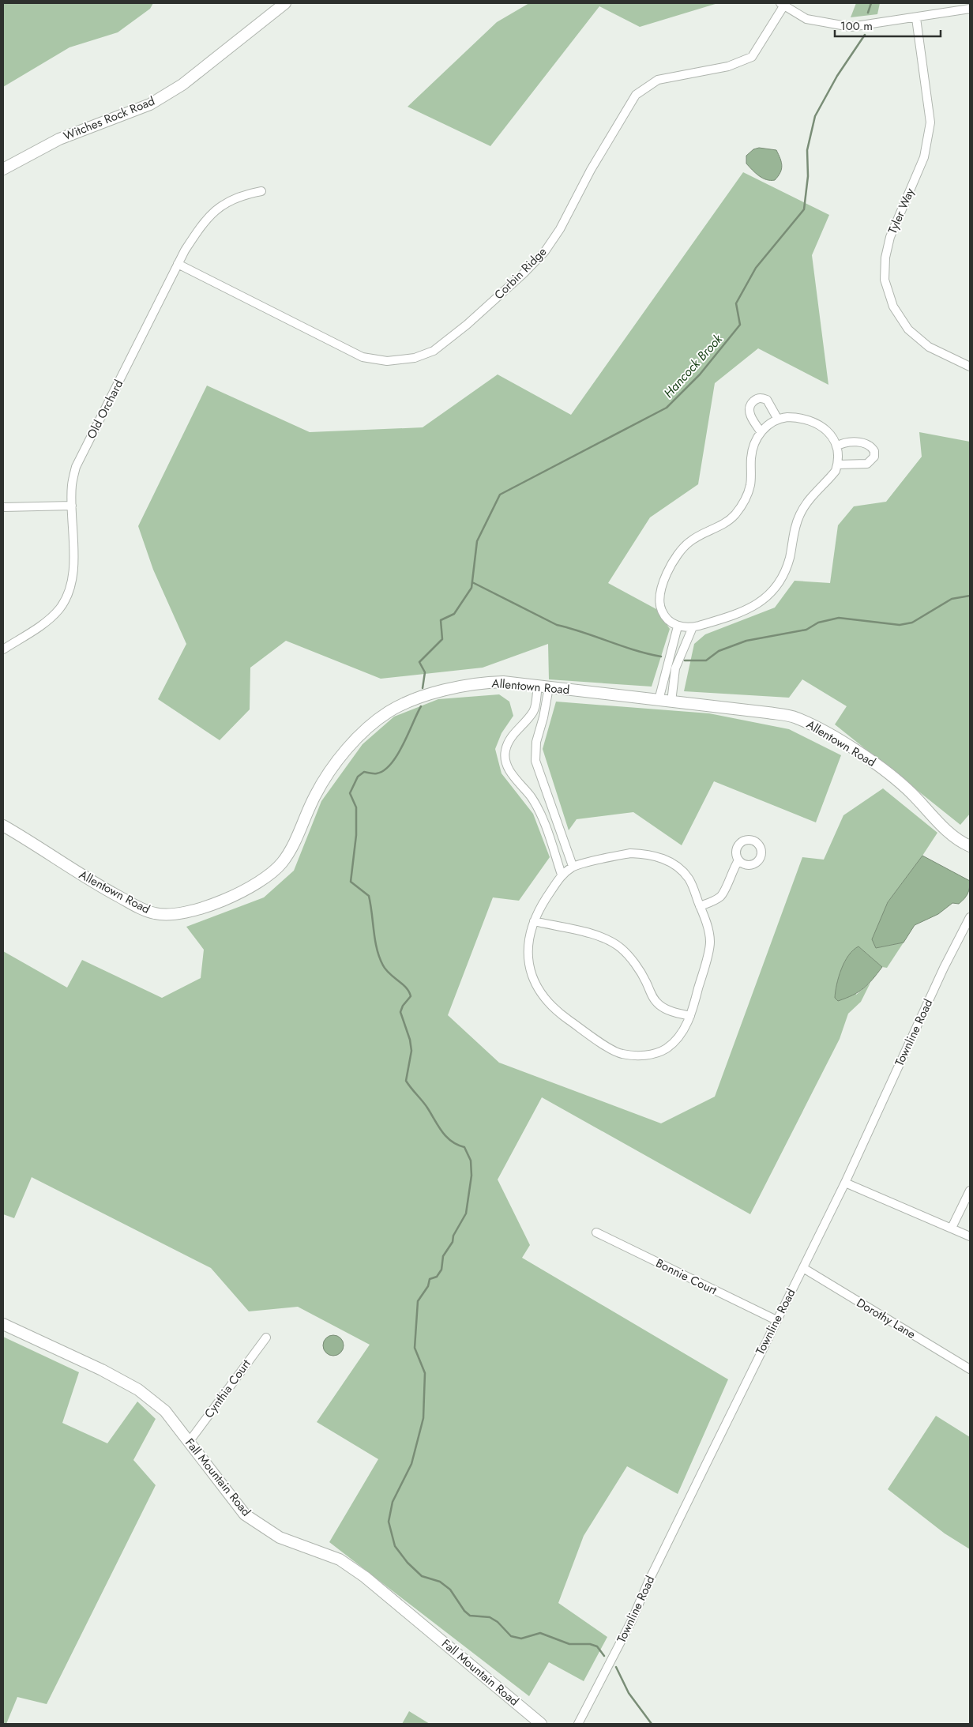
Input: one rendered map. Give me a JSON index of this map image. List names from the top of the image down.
{
  "streets": {
    "street": [
      "Witches Rock Road",
      "Tyler Way",
      "Corbin Ridge",
      "Old Orchard",
      "Allentown Road",
      "Townline Road",
      "Bonnie Court",
      "Dorothy Lane",
      "Cynthia Court",
      "Fall Mountain Road"
    ]
  },
  "crossings": [
    ["Corbin Ridge", "Old Orchard"],
    ["Townline Road", "Bonnie Court"],
    ["Townline Road", "Dorothy Lane"],
    ["Cynthia Court", "Fall Mountain Road"]
  ],
  "water": ["Hancock Brook"],
  "scale_bar": "100 m"
}
